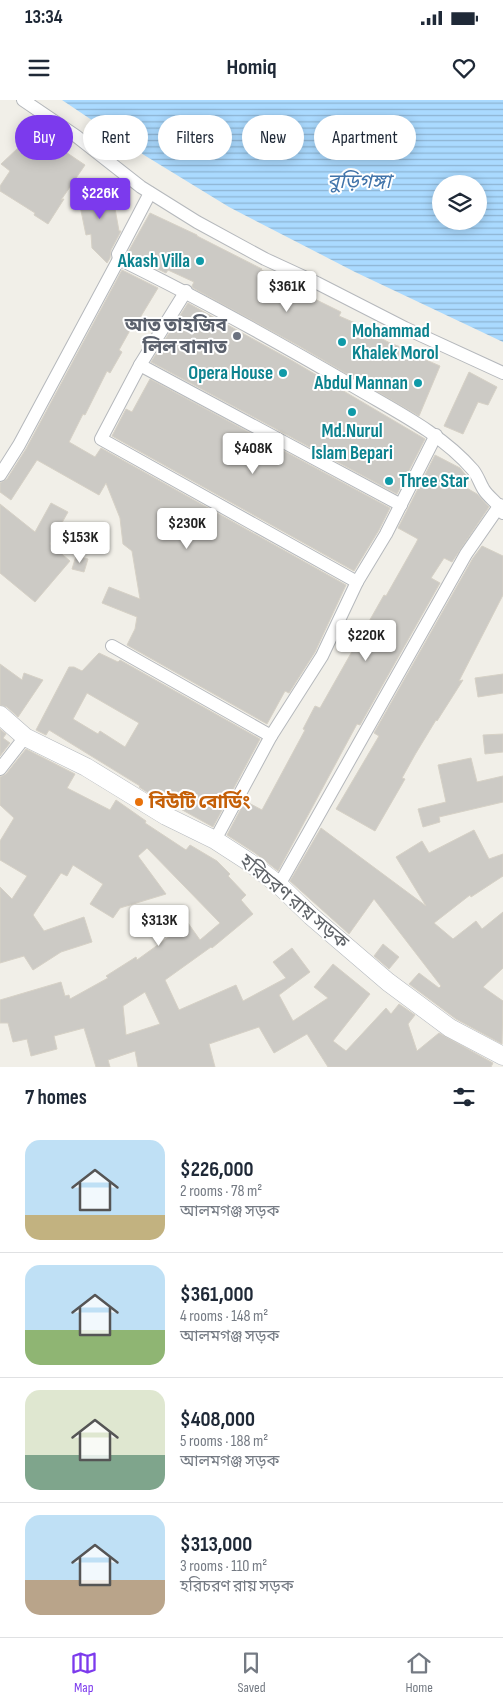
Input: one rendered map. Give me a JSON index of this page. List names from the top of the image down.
{
  "streets": {
    "main road": ["হরিচরণ রায় সড়ক"]
  },
  "water": ["বুড়িগঙ্গা"],
  "places": [
    "Akash Villa",
    "আত তাহজিব লিল বানাত",
    "Mohammad Khalek Morol",
    "Opera House",
    "Abdul Mannan",
    "Md.Nurul Islam Bepari",
    "Three Star",
    "বিউটি বোর্ডিং"
  ],
  "page": {
    "status": "13:34",
    "header": "Homiq",
    "chip": [
      "Buy",
      "Rent",
      "Filters",
      "New",
      "Apartment"
    ],
    "price": [
      "$226K",
      "$361K",
      "$408K",
      "$230K",
      "$153K",
      "$220K",
      "$313K"
    ],
    "heading": "7 homes",
    "list": [
      {
        "name": "$226,000",
        "note": "2 rooms · 78 m² · আলমগঞ্জ সড়ক"
      },
      {
        "name": "$361,000",
        "note": "4 rooms · 148 m² · আলমগঞ্জ সড়ক"
      },
      {
        "name": "$408,000",
        "note": "5 rooms · 188 m² · আলমগঞ্জ সড়ক"
      },
      {
        "name": "$313,000",
        "note": "3 rooms · 110 m² · হরিচরণ রায় সড়ক"
      }
    ],
    "tabs": ["Map", "Saved", "Home"]
  }
}
